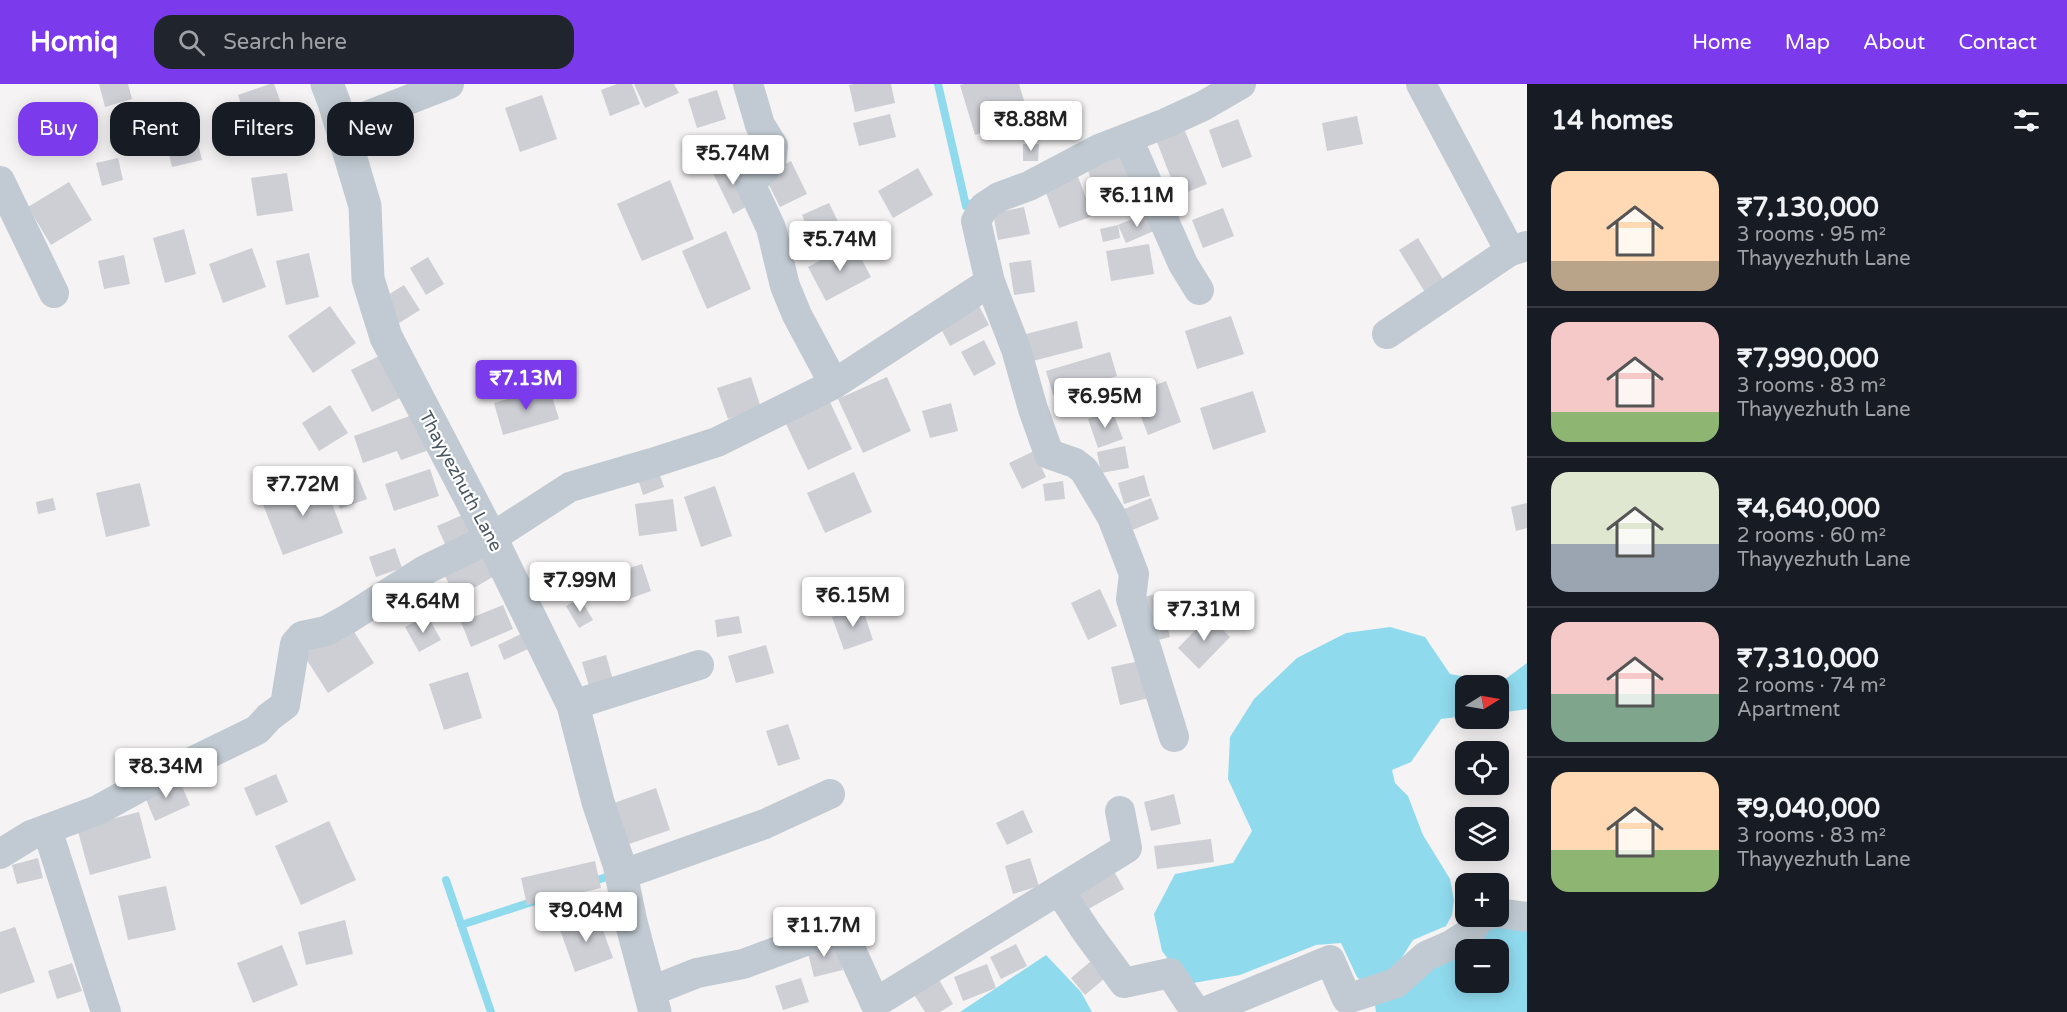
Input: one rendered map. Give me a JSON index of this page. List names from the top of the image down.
{
  "streets": {
    "street": ["Thayyezhuth Lane"]
  },
  "north": "right",
  "page": {
    "header": "Homiq",
    "search": "Search here",
    "nav": [
      "Home",
      "Map",
      "About",
      "Contact"
    ],
    "heading": "14 homes",
    "price": [
      "₹8.88M",
      "₹5.74M",
      "₹6.11M",
      "₹5.74M",
      "₹7.13M",
      "₹6.95M",
      "₹7.72M",
      "₹7.99M",
      "₹6.15M",
      "₹4.64M",
      "₹7.31M",
      "₹8.34M",
      "₹9.04M",
      "₹11.7M"
    ],
    "chip": [
      "Buy",
      "Rent",
      "Filters",
      "New"
    ],
    "list": [
      {
        "name": "₹7,130,000",
        "note": "3 rooms · 95 m² · Thayyezhuth Lane"
      },
      {
        "name": "₹7,990,000",
        "note": "3 rooms · 83 m² · Thayyezhuth Lane"
      },
      {
        "name": "₹4,640,000",
        "note": "2 rooms · 60 m² · Thayyezhuth Lane"
      },
      {
        "name": "₹7,310,000",
        "note": "2 rooms · 74 m² · Apartment"
      },
      {
        "name": "₹9,040,000",
        "note": "3 rooms · 83 m² · Thayyezhuth Lane"
      }
    ],
    "map_buttons": ["+", "−"]
  }
}
